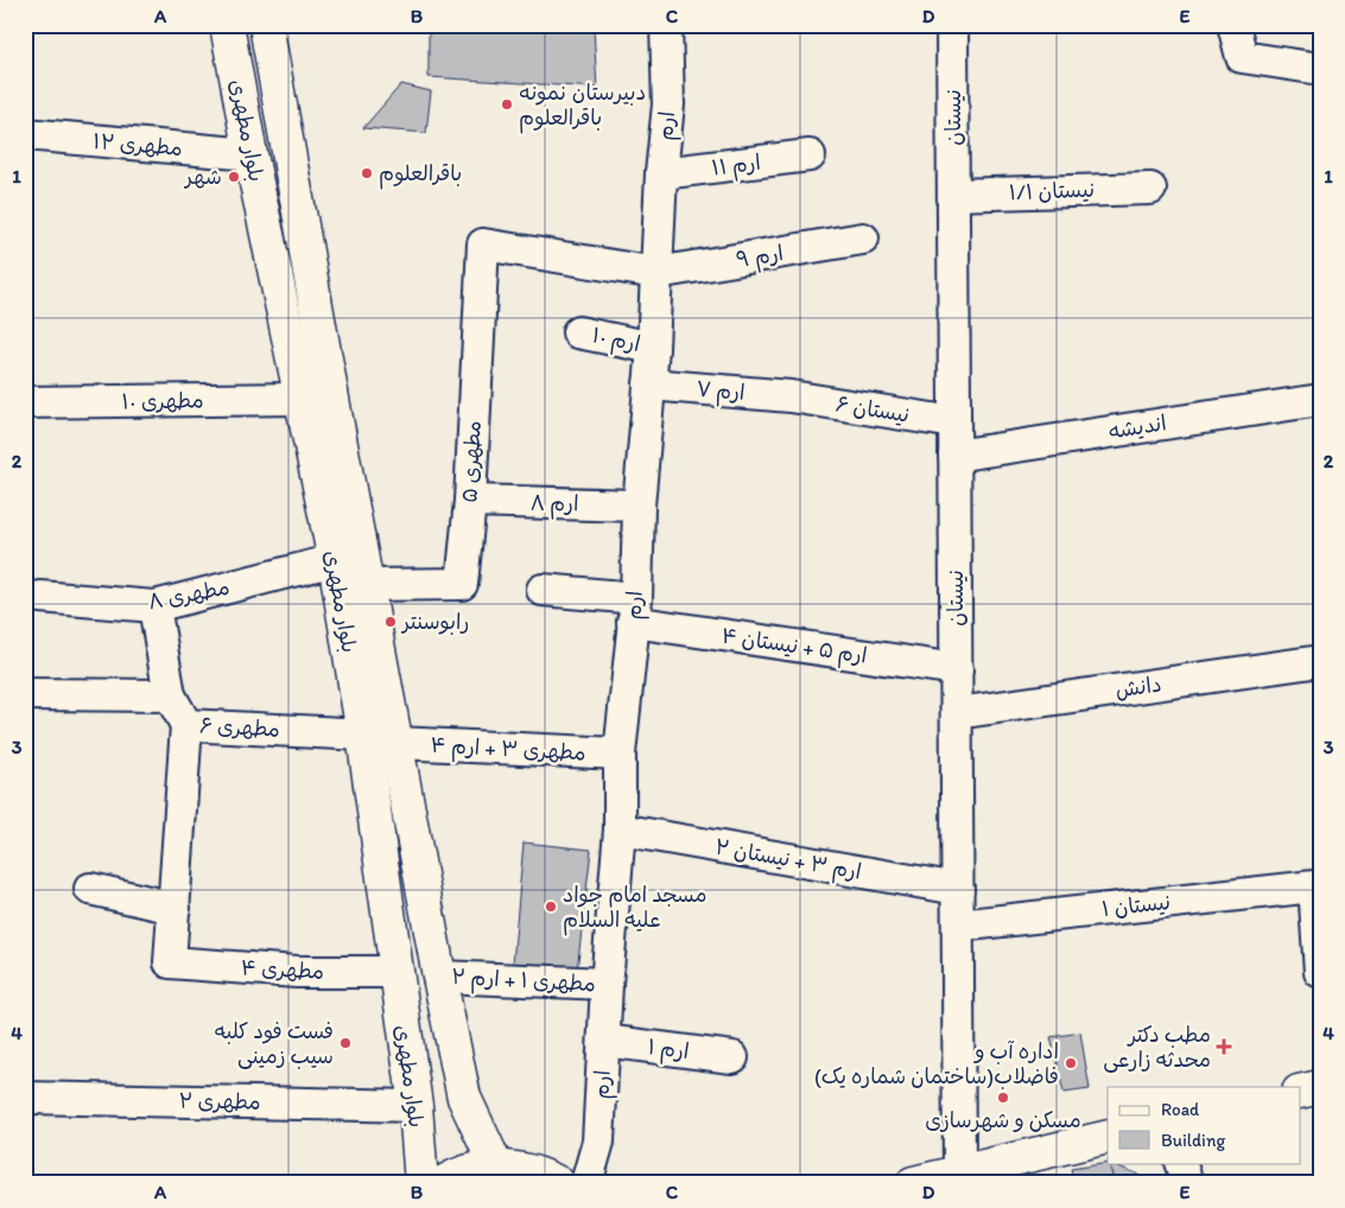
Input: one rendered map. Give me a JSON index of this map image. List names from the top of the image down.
{
  "streets": {
    "main road": ["بلوار مطهری"],
    "street": [
      "نیستان",
      "ارم",
      "مطهری ۱۲",
      "ارم ۱۱",
      "نیستان ۱/۱",
      "ارم ۹",
      "ارم ۱۰",
      "ارم ۷",
      "مطهری ۱۰",
      "نیستان ۶",
      "اندیشه",
      "مطهری ۵",
      "ارم ۸",
      "مطهری ۸",
      "ارم ۵ + نیستان ۴",
      "دانش",
      "مطهری ۶",
      "مطهری ۳ + ارم ۴",
      "ارم ۳ + نیستان ۲",
      "نیستان ۱",
      "مطهری ۴",
      "مطهری ۱ + ارم ۲",
      "ارم ۱",
      "مطهری ۲"
    ]
  },
  "crossings": [
    ["نیستان", "نیستان ۱/۱"],
    ["نیستان", "نیستان ۶"],
    ["نیستان", "اندیشه"],
    ["نیستان", "ارم ۵ + نیستان ۴"],
    ["نیستان", "دانش"],
    ["نیستان", "ارم ۳ + نیستان ۲"],
    ["نیستان", "نیستان ۱"],
    ["ارم", "ارم ۱۱"],
    ["ارم", "ارم ۹"],
    ["ارم", "ارم ۱۰"],
    ["ارم", "ارم ۷"],
    ["ارم", "ارم ۸"],
    ["ارم", "ارم ۵ + نیستان ۴"],
    ["ارم", "مطهری ۳ + ارم ۴"],
    ["ارم", "ارم ۳ + نیستان ۲"],
    ["ارم", "مطهری ۱ + ارم ۲"],
    ["ارم", "ارم ۱"],
    ["بلوار مطهری", "مطهری ۱۲"],
    ["بلوار مطهری", "مطهری ۱۰"],
    ["بلوار مطهری", "مطهری ۵"],
    ["بلوار مطهری", "مطهری ۸"],
    ["بلوار مطهری", "مطهری ۶"],
    ["بلوار مطهری", "مطهری ۳ + ارم ۴"],
    ["بلوار مطهری", "مطهری ۴"],
    ["بلوار مطهری", "مطهری ۱ + ارم ۲"],
    ["بلوار مطهری", "مطهری ۲"],
    ["ارم ۹", "مطهری ۵"],
    ["ارم ۷", "نیستان ۶"],
    ["مطهری ۵", "ارم ۸"]
  ],
  "places": {
    "other": [
      "دبیرستان نمونه باقرالعلوم",
      "باقرالعلوم",
      "شهر",
      "رابوسنتر",
      "مسجد امام جواد علیه السلام",
      "فست فود کلبه سیب زمینی",
      "اداره آب و فاضلاب(ساختمان شماره یک)",
      "مسکن و شهرسازی"
    ],
    "health": ["مطب دکتر محدثه زارعی"]
  },
  "legend": ["Road", "Building"],
  "grid": {
    "columns": [
      "A",
      "B",
      "C",
      "D",
      "E"
    ],
    "rows": [
      "1",
      "2",
      "3",
      "4"
    ]
  }
}
